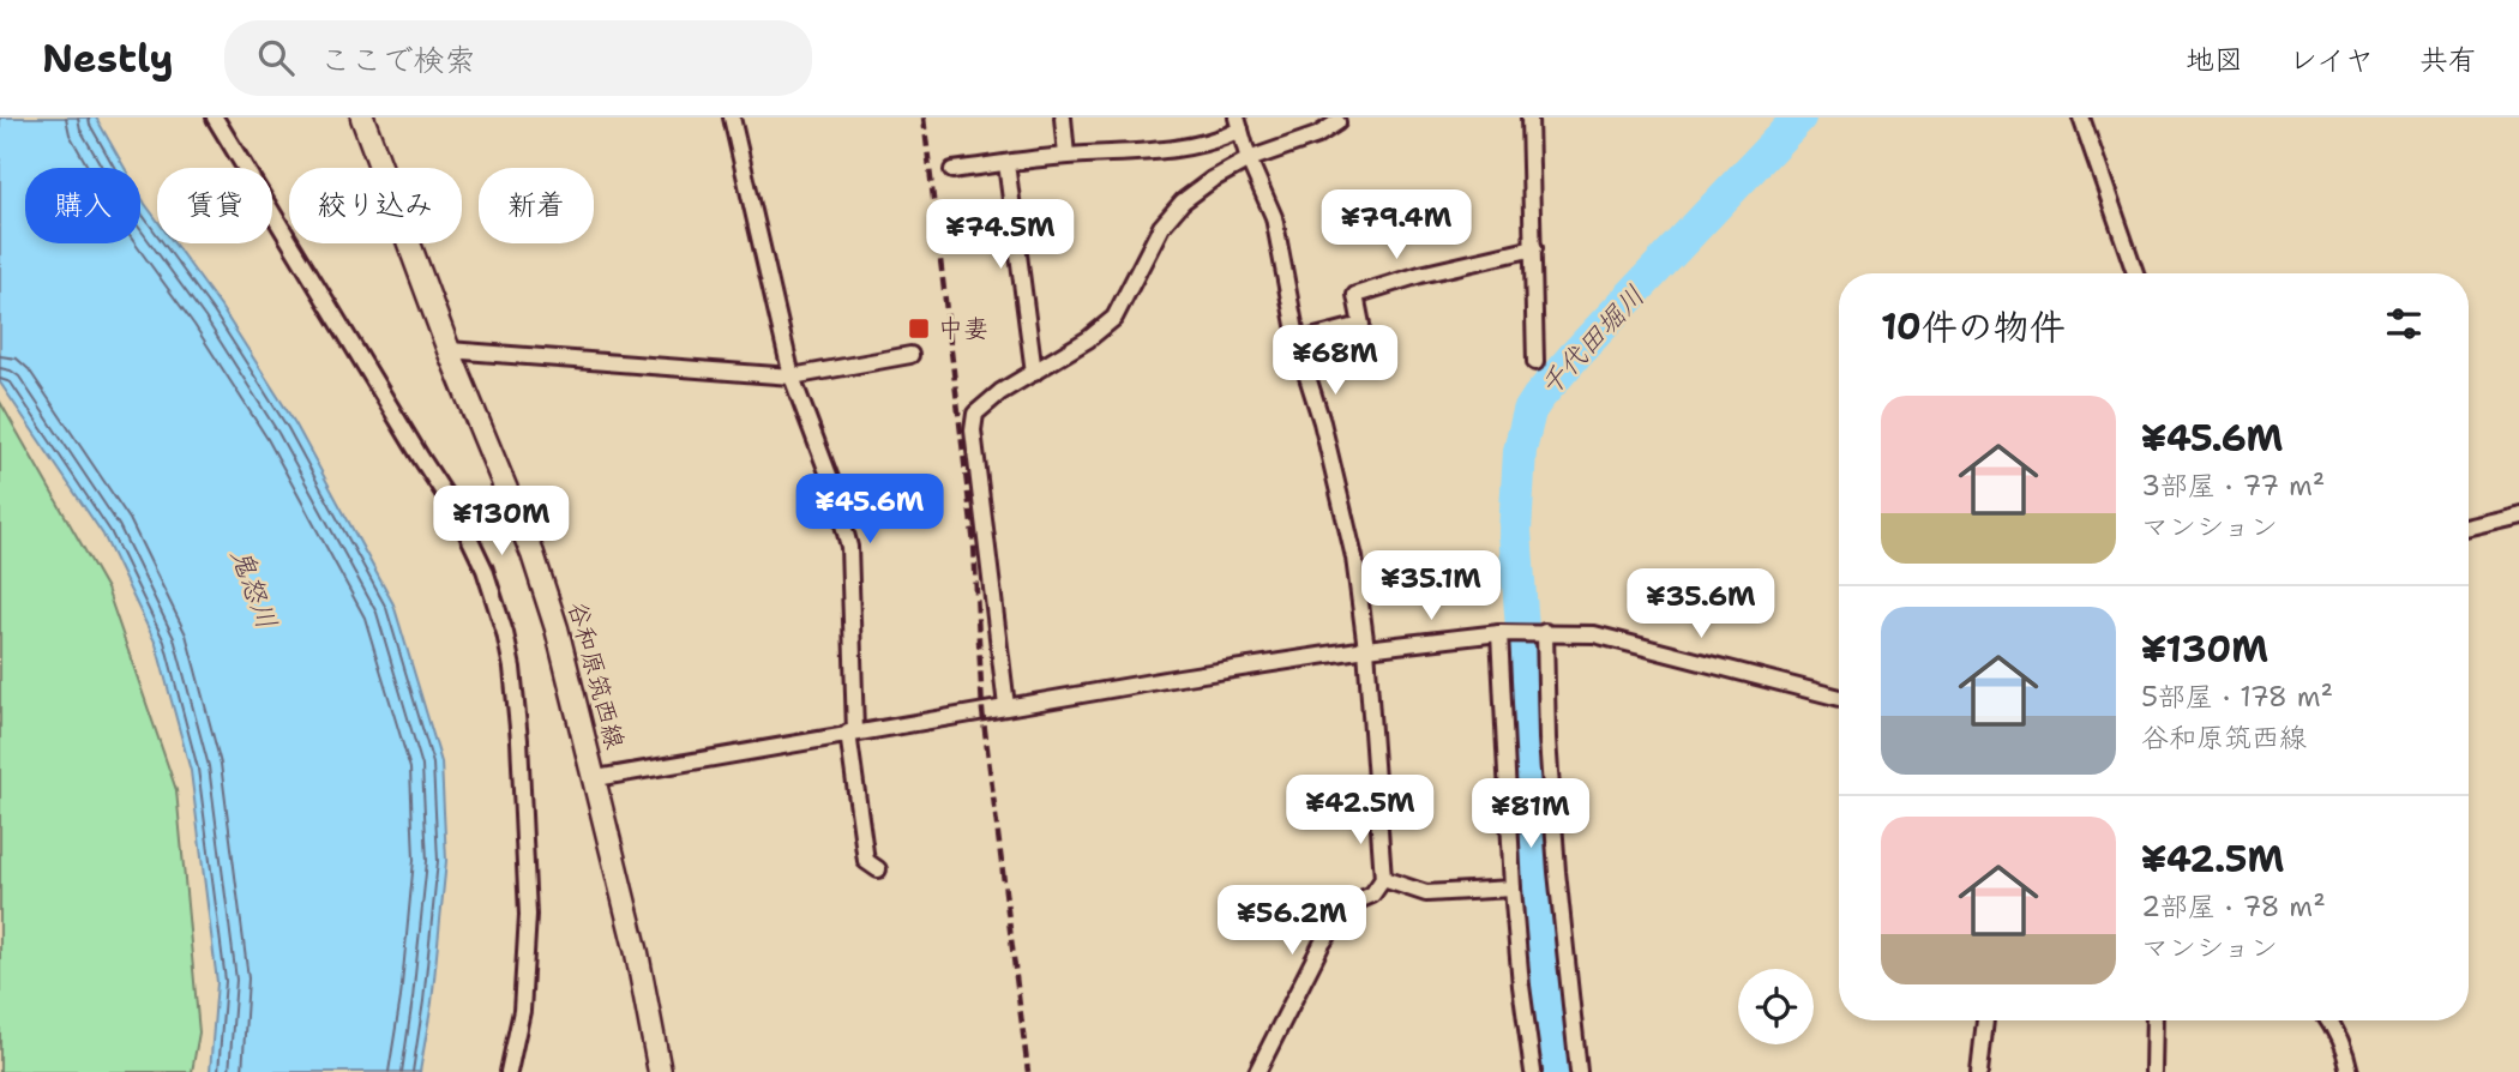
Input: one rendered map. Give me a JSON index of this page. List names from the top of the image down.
{
  "streets": {
    "main road": ["谷和原筑西線"]
  },
  "water": ["千代田堀川", "鬼怒川"],
  "places": {
    "transit": ["中妻"]
  },
  "page": {
    "header": "Nestly",
    "search": "ここで検索",
    "nav": ["地図", "レイヤ", "共有"],
    "chip": [
      "購入",
      "賃貸",
      "絞り込み",
      "新着"
    ],
    "price": [
      "¥79.4M",
      "¥74.5M",
      "¥68M",
      "¥45.6M",
      "¥130M",
      "¥35.1M",
      "¥35.6M",
      "¥42.5M",
      "¥81M",
      "¥56.2M"
    ],
    "heading": "10件の物件",
    "list": [
      {
        "name": "¥45.6M",
        "note": "3部屋 · 77 m² · マンション"
      },
      {
        "name": "¥130M",
        "note": "5部屋 · 178 m² · 谷和原筑西線"
      },
      {
        "name": "¥42.5M",
        "note": "2部屋 · 78 m² · マンション"
      }
    ]
  }
}
